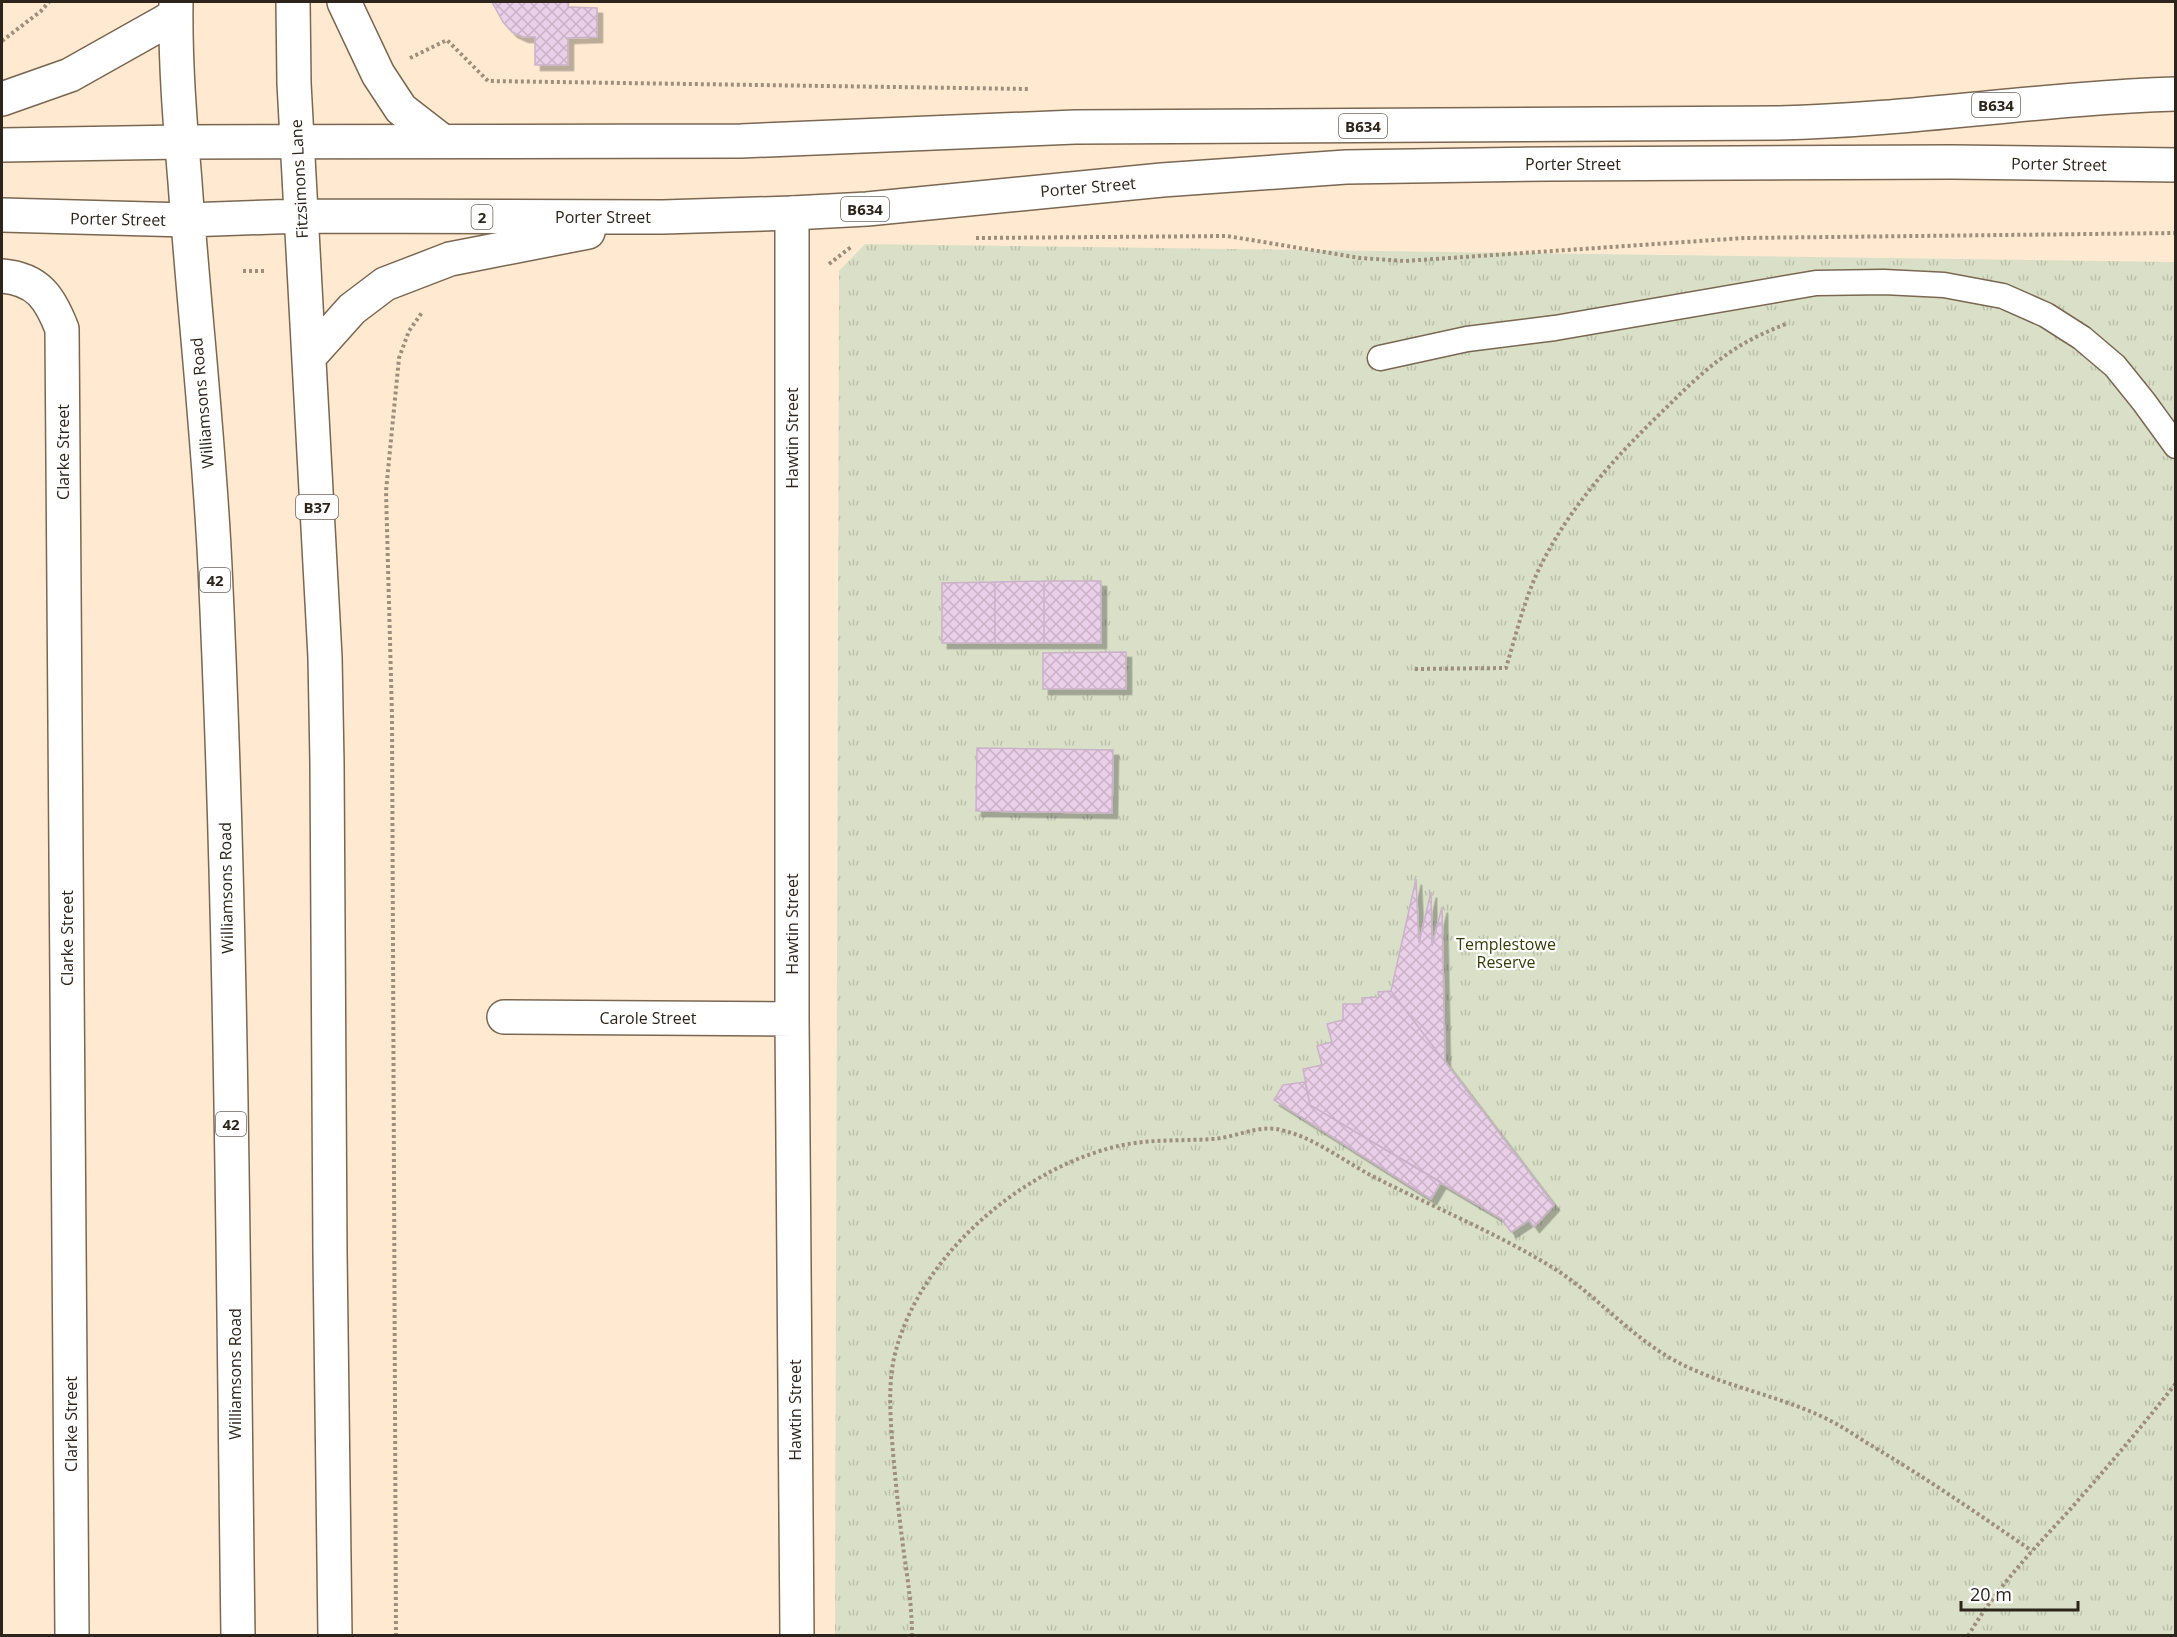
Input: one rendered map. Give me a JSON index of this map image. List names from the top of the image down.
{
  "streets": {
    "main road": [
      "B634",
      "Porter Street",
      "Fitzsimons Lane",
      "2",
      "Williamsons Road",
      "Hawtin Street",
      "Clarke Street",
      "B37",
      "42",
      "Carole Street"
    ]
  },
  "crossings": [
    ["Porter Street", "Fitzsimons Lane"],
    ["Porter Street", "Williamsons Road"],
    ["Porter Street", "Hawtin Street"],
    ["Fitzsimons Lane", "B37"],
    ["Hawtin Street", "Carole Street"]
  ],
  "parks": ["Templestowe Reserve"],
  "scale_bar": "20 m"
}
